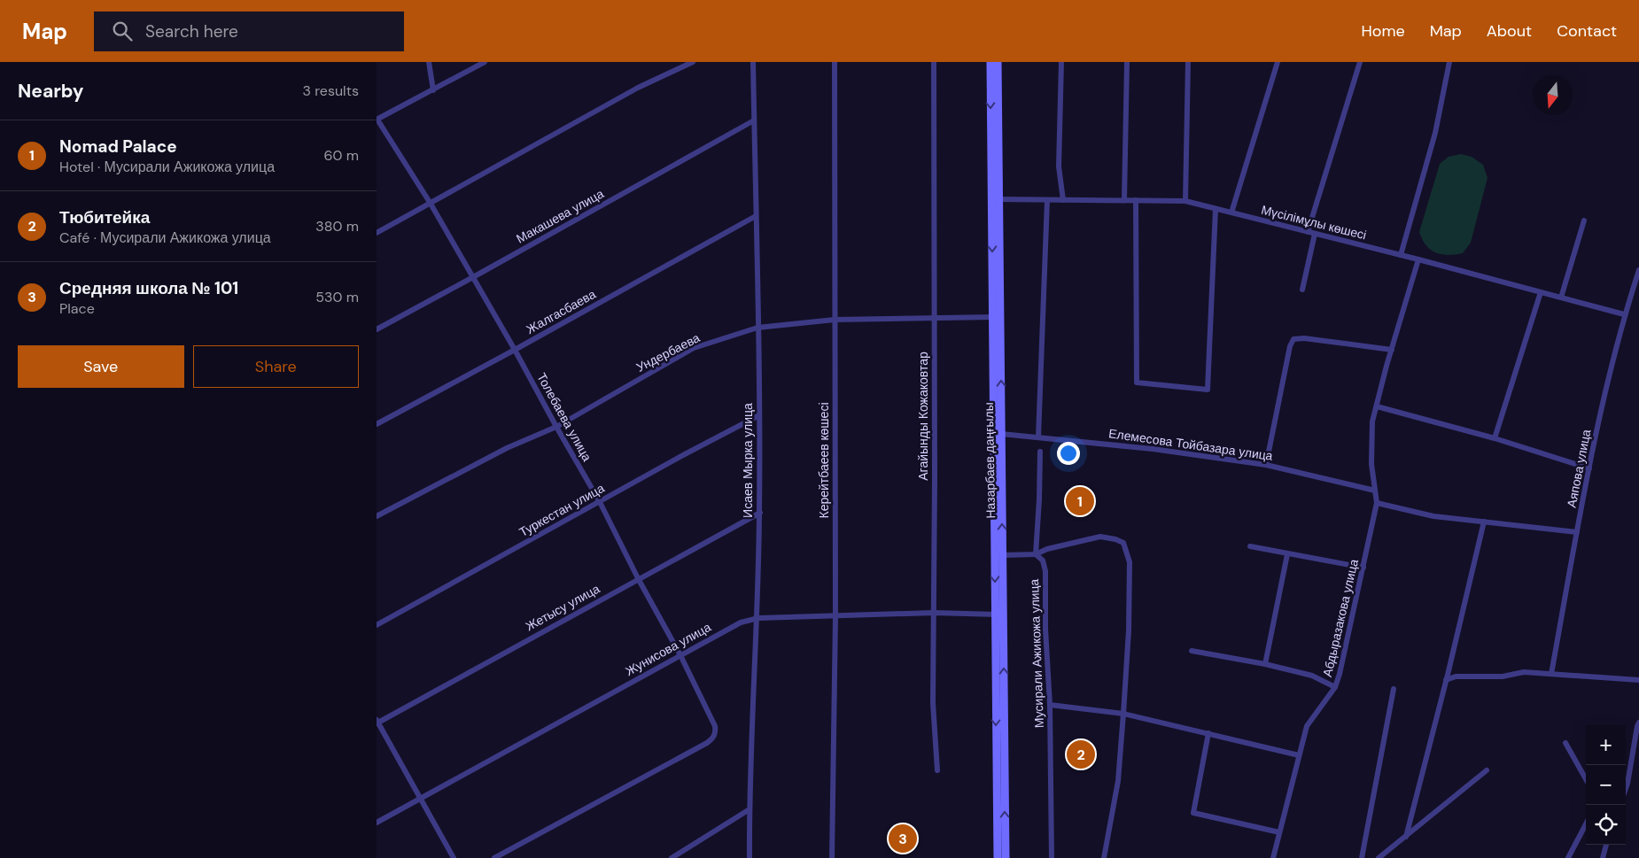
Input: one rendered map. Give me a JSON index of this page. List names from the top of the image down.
{
  "streets": {
    "main road": ["Назарбаев даңғылы"],
    "street": [
      "Макашева улица",
      "Мүсілімұлы көшесі",
      "Жалгасбаева",
      "Ундербаева",
      "Агайынды Кожаковтар",
      "Толебаева улица",
      "Елемесова Тойбазара улица",
      "Исаев Мырка улица",
      "Керейтбаеев көшесі",
      "Аяпова улица",
      "Туркестан улица",
      "Жетысу улица",
      "Абдыразакова улица",
      "Жунисова улица",
      "Мусирали Ажикожа улица"
    ]
  },
  "crossings": [
    ["Макашева улица", "Толебаева улица"],
    ["Макашева улица", "Исаев Мырка улица"],
    ["Мүсілімұлы көшесі", "Назарбаев даңғылы"],
    ["Мүсілімұлы көшесі", "Аяпова улица"],
    ["Мүсілімұлы көшесі", "Абдыразакова улица"],
    ["Жалгасбаева", "Толебаева улица"],
    ["Жалгасбаева", "Исаев Мырка улица"],
    ["Ундербаева", "Агайынды Кожаковтар"],
    ["Ундербаева", "Толебаева улица"],
    ["Ундербаева", "Исаев Мырка улица"],
    ["Ундербаева", "Керейтбаеев көшесі"],
    ["Ундербаева", "Назарбаев даңғылы"],
    ["Агайынды Кожаковтар", "Жунисова улица"],
    ["Толебаева улица", "Туркестан улица"],
    ["Толебаева улица", "Жетысу улица"],
    ["Толебаева улица", "Жунисова улица"],
    ["Елемесова Тойбазара улица", "Назарбаев даңғылы"],
    ["Елемесова Тойбазара улица", "Абдыразакова улица"],
    ["Исаев Мырка улица", "Туркестан улица"],
    ["Исаев Мырка улица", "Жетысу улица"],
    ["Исаев Мырка улица", "Жунисова улица"],
    ["Керейтбаеев көшесі", "Жунисова улица"],
    ["Назарбаев даңғылы", "Жунисова улица"]
  ],
  "north": "bottom",
  "page": {
    "header": "Map",
    "search": "Search here",
    "nav": [
      "Home",
      "Map",
      "About",
      "Contact"
    ],
    "heading": ["Nearby", "3 results"],
    "list": [
      {
        "mark": "1",
        "name": "Nomad Palace",
        "note": "Hotel · Мусирали Ажикожа улица",
        "value": "60 m"
      },
      {
        "mark": "2",
        "name": "Тюбитейка",
        "note": "Café · Мусирали Ажикожа улица",
        "value": "380 m"
      },
      {
        "mark": "3",
        "name": "Средняя школа № 101",
        "note": "Place",
        "value": "530 m"
      }
    ],
    "buttons": ["Save", "Share"],
    "pins": ["1", "2", "3"],
    "map_buttons": ["+", "−"]
  }
}
